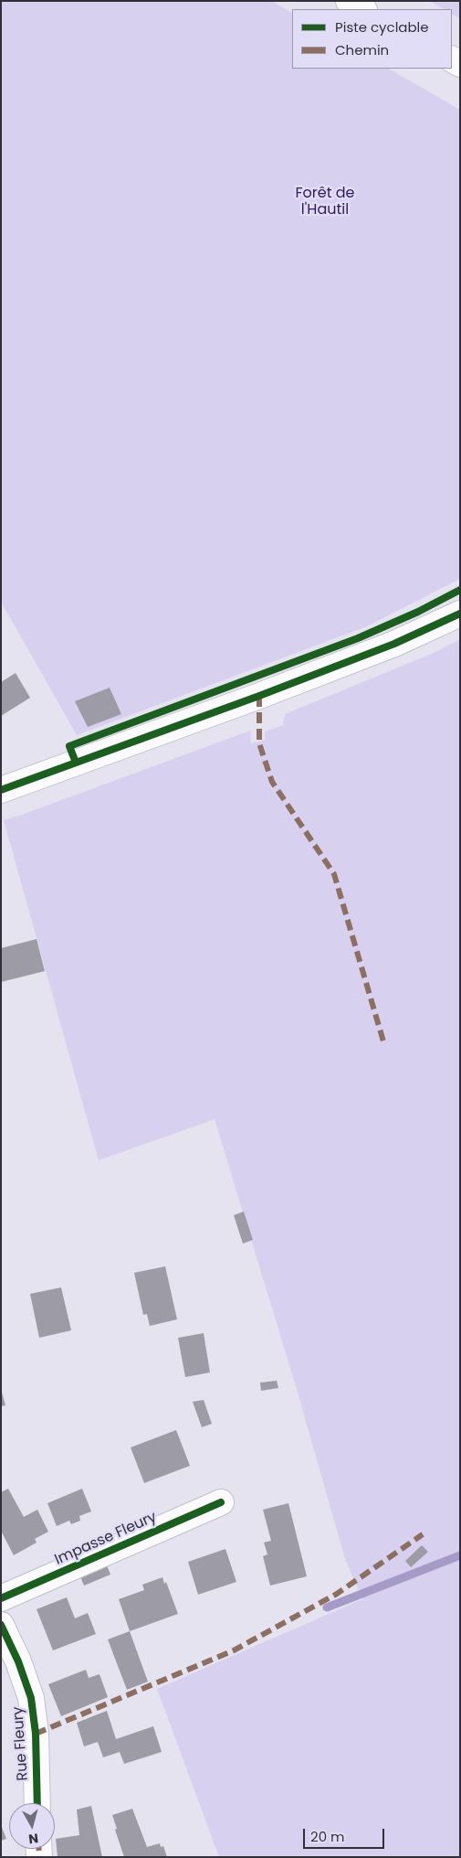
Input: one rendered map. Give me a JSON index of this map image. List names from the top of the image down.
{
  "streets": {
    "street": ["Impasse Fleury", "Rue Fleury"]
  },
  "parks": ["Forêt de l'Hautil"],
  "legend": ["Piste cyclable", "Chemin"],
  "scale_bar": "20 m",
  "north": "bottom"
}
